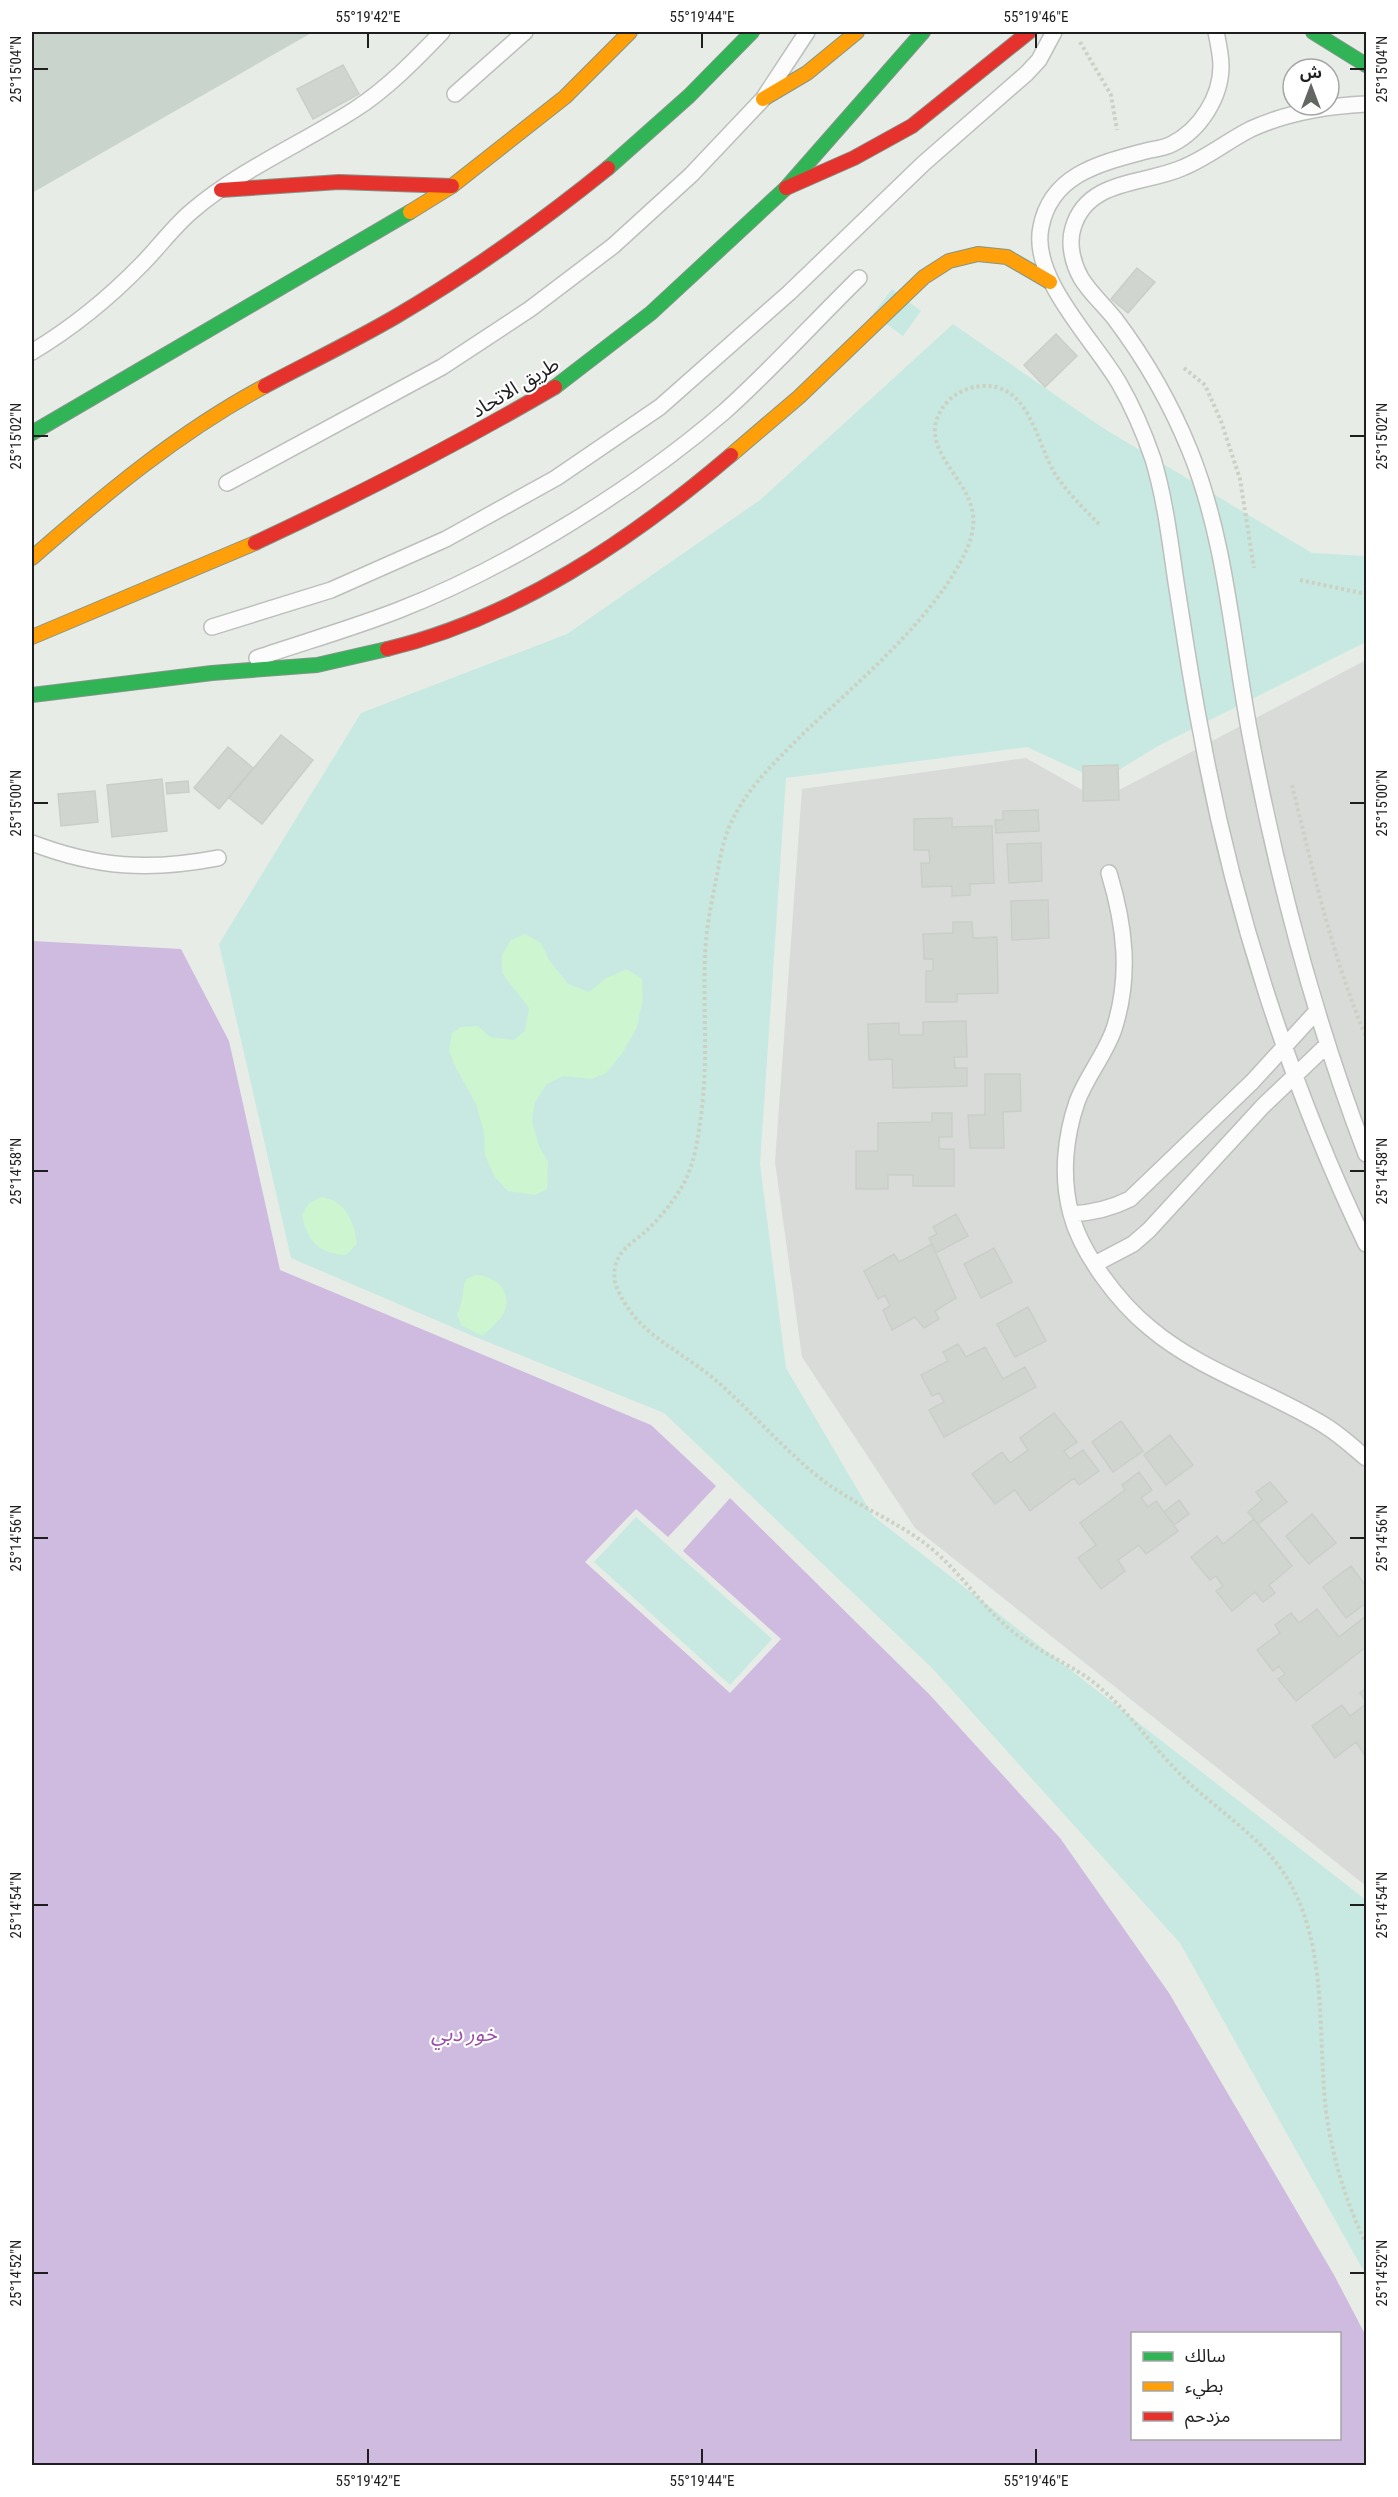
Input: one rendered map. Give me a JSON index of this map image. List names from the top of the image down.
{
  "streets": {
    "main road": ["طريق الاتحاد"]
  },
  "water": ["خور دبي"],
  "legend": ["سالك", "بطيء", "مزدحم"],
  "north": "top",
  "coordinates": [
    "55°19'42\"E",
    "55°19'44\"E",
    "55°19'46\"E",
    "25°15'04\"N",
    "25°15'02\"N",
    "25°15'00\"N",
    "25°14'58\"N",
    "25°14'56\"N",
    "25°14'54\"N",
    "25°14'52\"N"
  ]
}
